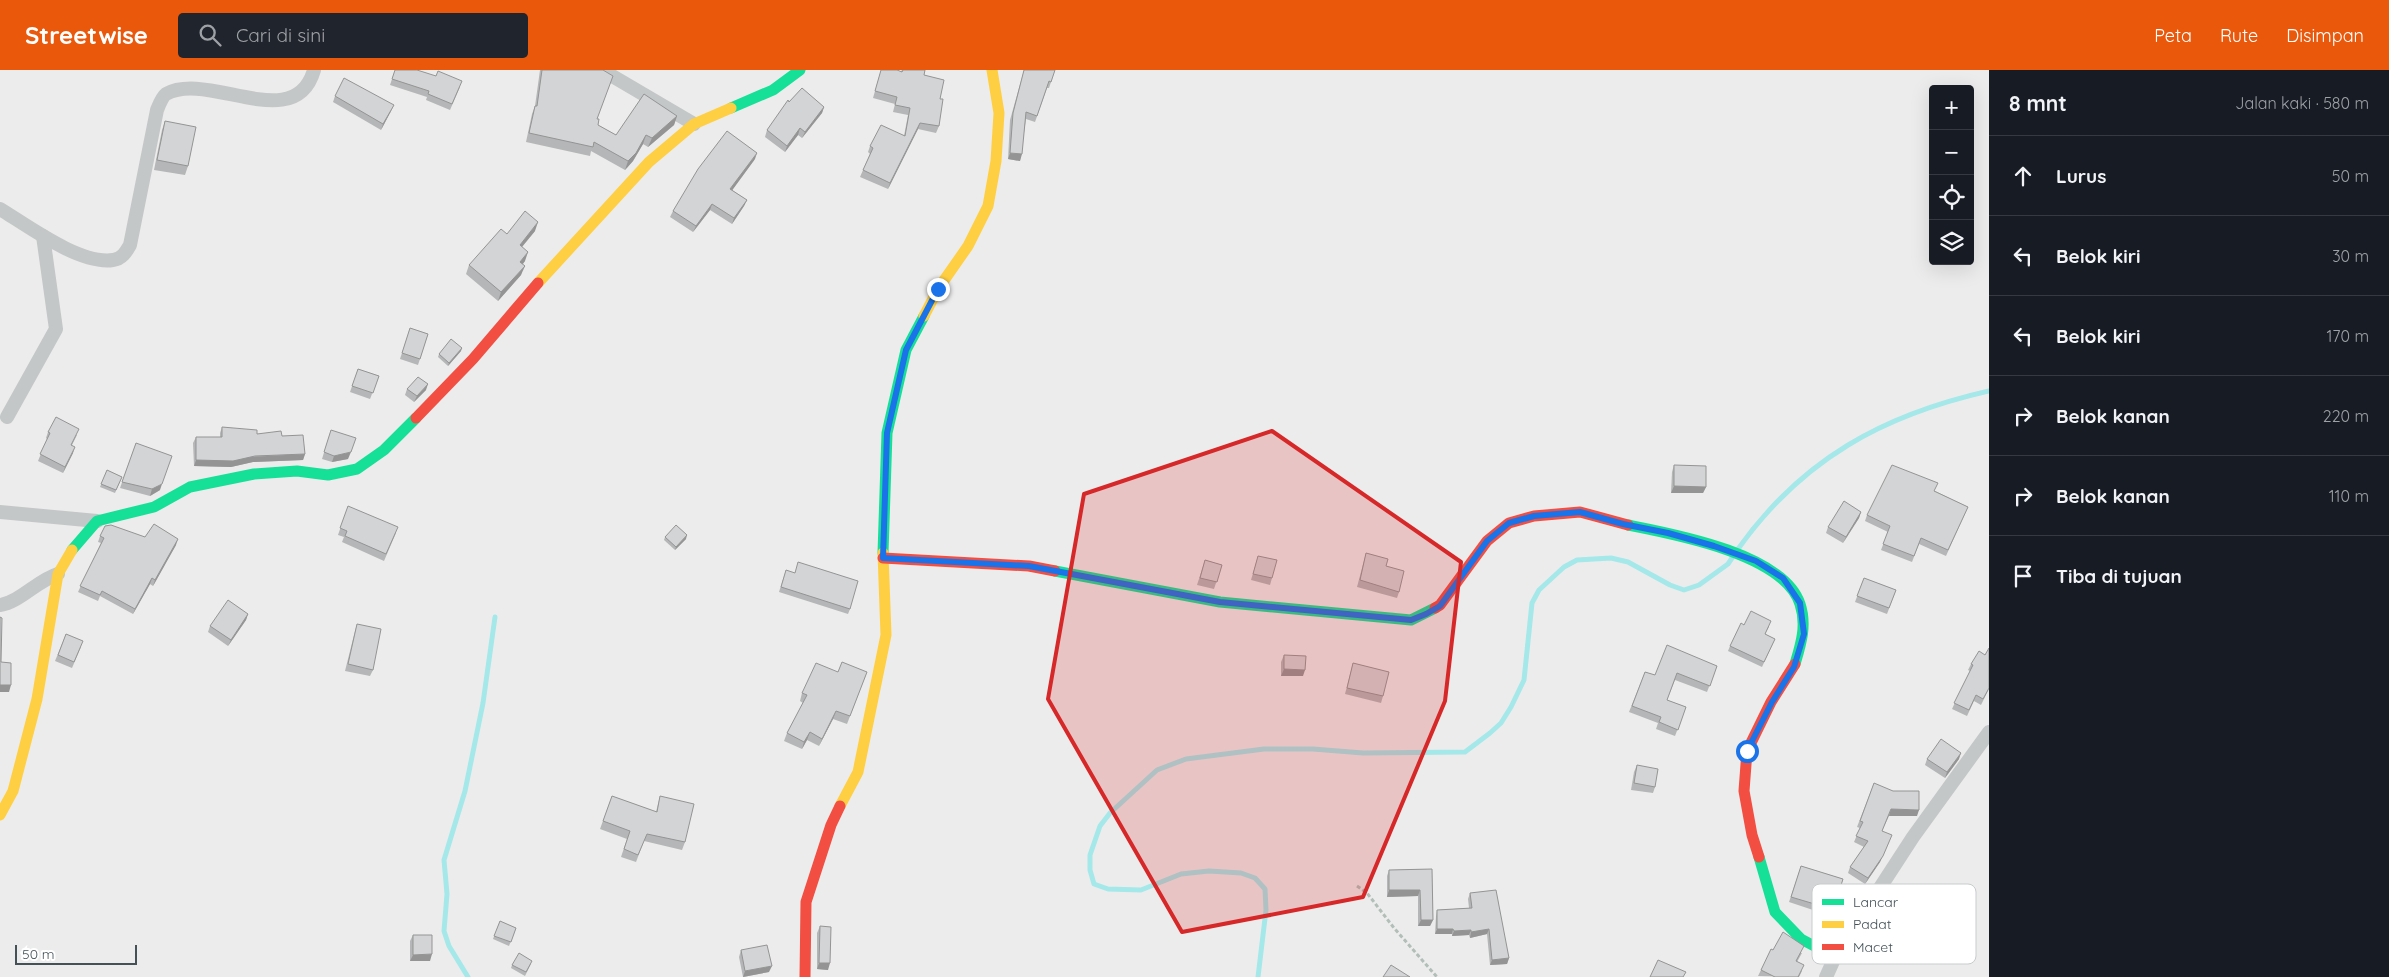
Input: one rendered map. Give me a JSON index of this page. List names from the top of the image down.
{
  "legend": ["Lancar", "Padat", "Macet"],
  "scale_bar": "50 m",
  "page": {
    "header": "Streetwise",
    "search": "Cari di sini",
    "nav": ["Peta", "Rute", "Disimpan"],
    "heading": ["8 mnt", "Jalan kaki · 580 m"],
    "map_buttons": ["+", "−"],
    "list": [
      ["Lurus", "50 m"],
      ["Belok kiri", "30 m"],
      ["Belok kiri", "170 m"],
      ["Belok kanan", "220 m"],
      ["Belok kanan", "110 m"],
      "Tiba di tujuan"
    ],
    "scale": "50 m"
  }
}
